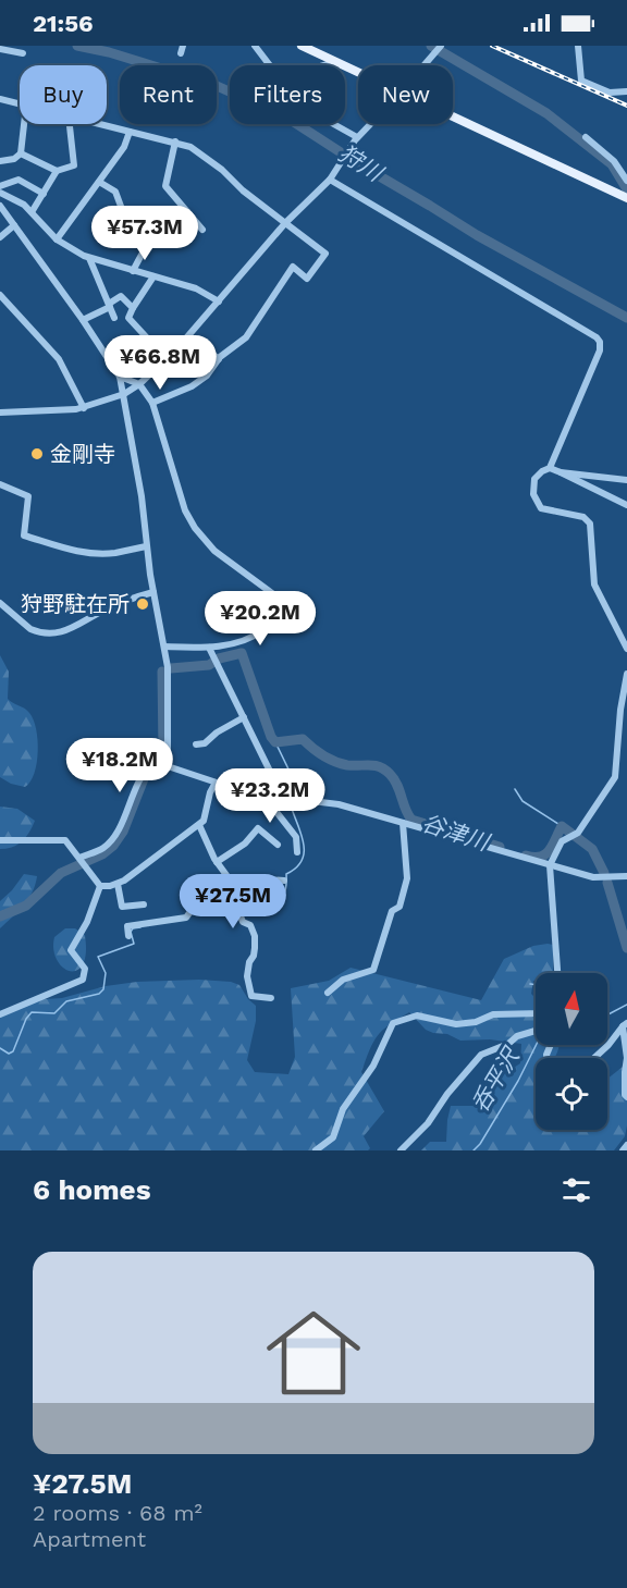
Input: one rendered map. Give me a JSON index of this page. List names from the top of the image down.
{
  "water": ["狩川", "谷津川", "呑平沢"],
  "places": ["金剛寺", "狩野駐在所"],
  "north": "top",
  "page": {
    "status": "21:56",
    "chip": [
      "Buy",
      "Rent",
      "Filters",
      "New"
    ],
    "price": [
      "¥57.3M",
      "¥66.8M",
      "¥20.2M",
      "¥18.2M",
      "¥23.2M",
      "¥27.5M"
    ],
    "heading": "6 homes",
    "list": [
      {
        "name": "¥27.5M",
        "note": "2 rooms · 68 m² · Apartment"
      }
    ]
  }
}
